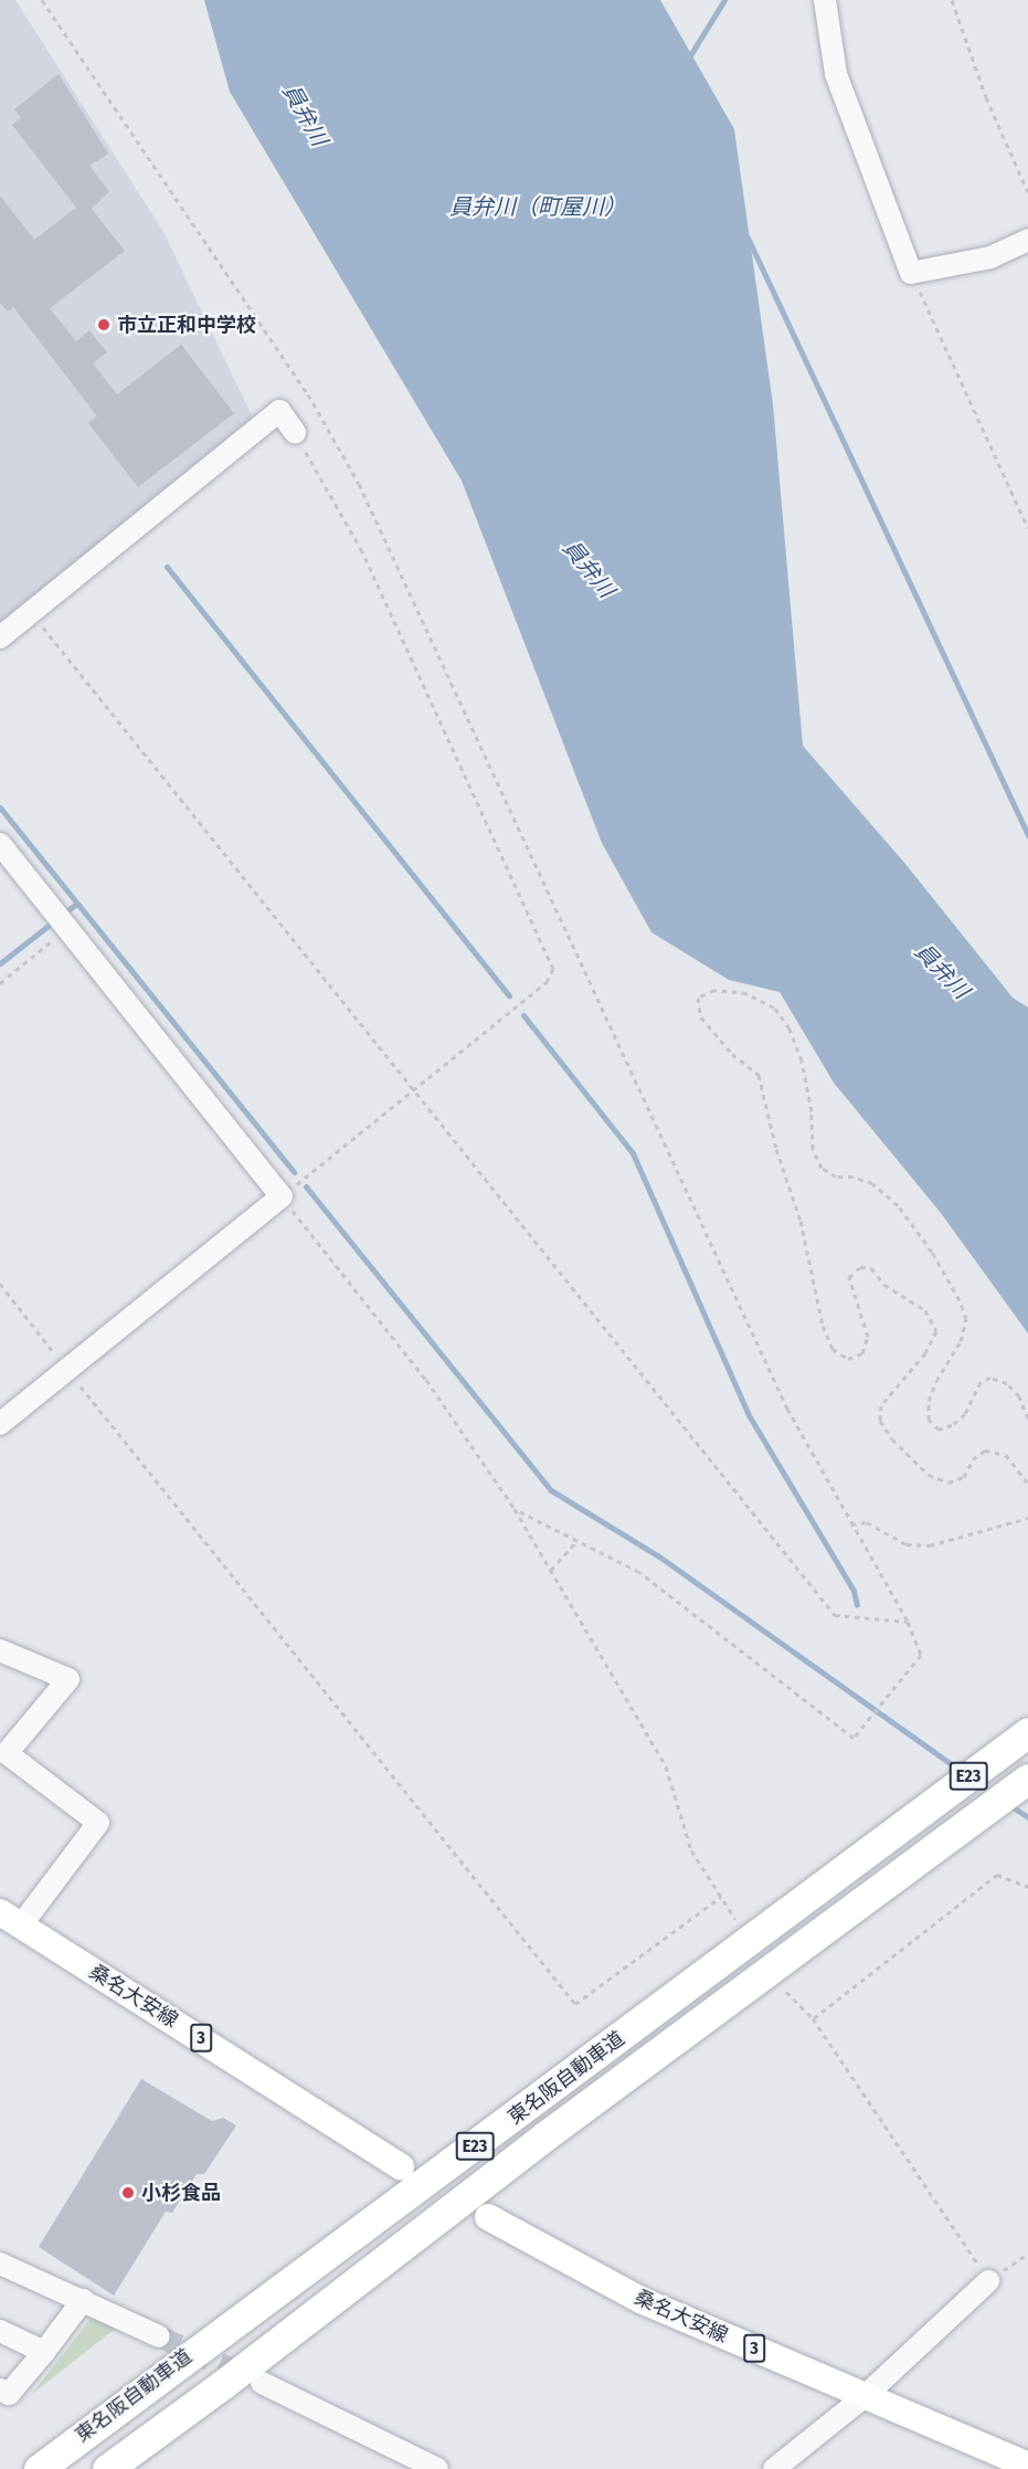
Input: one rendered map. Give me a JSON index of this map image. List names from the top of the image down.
{
  "streets": {
    "highway": ["E23", "東名阪自動車道"],
    "main road": ["桑名大安線", "3"]
  },
  "water": ["員弁川", "員弁川（町屋川）"],
  "places": ["市立正和中学校", "小杉食品"]
}
